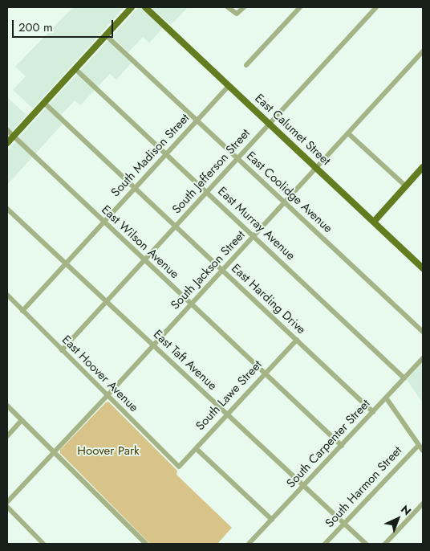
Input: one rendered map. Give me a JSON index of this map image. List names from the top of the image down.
{
  "streets": {
    "main road": ["East Calumet Street"],
    "street": [
      "South Madison Street",
      "South Jefferson Street",
      "East Coolidge Avenue",
      "East Murray Avenue",
      "East Wilson Avenue",
      "South Jackson Street",
      "East Harding Drive",
      "East Taft Avenue",
      "East Hoover Avenue",
      "South Lawe Street",
      "South Carpenter Street",
      "South Harmon Street"
    ]
  },
  "crossings": [
    ["East Calumet Street", "South Madison Street"],
    ["East Calumet Street", "South Jefferson Street"],
    ["East Calumet Street", "South Jackson Street"],
    ["South Madison Street", "East Coolidge Avenue"],
    ["South Madison Street", "East Murray Avenue"],
    ["South Madison Street", "East Wilson Avenue"],
    ["South Madison Street", "East Harding Drive"],
    ["South Madison Street", "East Taft Avenue"],
    ["South Madison Street", "East Hoover Avenue"],
    ["South Jefferson Street", "East Coolidge Avenue"],
    ["South Jefferson Street", "East Murray Avenue"],
    ["South Jefferson Street", "East Wilson Avenue"],
    ["South Jefferson Street", "East Harding Drive"],
    ["South Jefferson Street", "East Taft Avenue"],
    ["South Jefferson Street", "East Hoover Avenue"],
    ["East Coolidge Avenue", "South Jackson Street"],
    ["East Murray Avenue", "South Jackson Street"],
    ["East Murray Avenue", "South Carpenter Street"],
    ["East Wilson Avenue", "South Jackson Street"],
    ["East Wilson Avenue", "South Lawe Street"],
    ["East Wilson Avenue", "South Carpenter Street"],
    ["South Jackson Street", "East Harding Drive"],
    ["South Jackson Street", "East Taft Avenue"],
    ["South Jackson Street", "East Hoover Avenue"],
    ["East Harding Drive", "South Lawe Street"],
    ["East Harding Drive", "South Carpenter Street"],
    ["East Taft Avenue", "South Lawe Street"],
    ["East Taft Avenue", "South Carpenter Street"],
    ["East Taft Avenue", "South Harmon Street"],
    ["East Hoover Avenue", "South Lawe Street"]
  ],
  "parks": ["Hoover Park"],
  "scale_bar": "200 m",
  "north": "top right"
}
